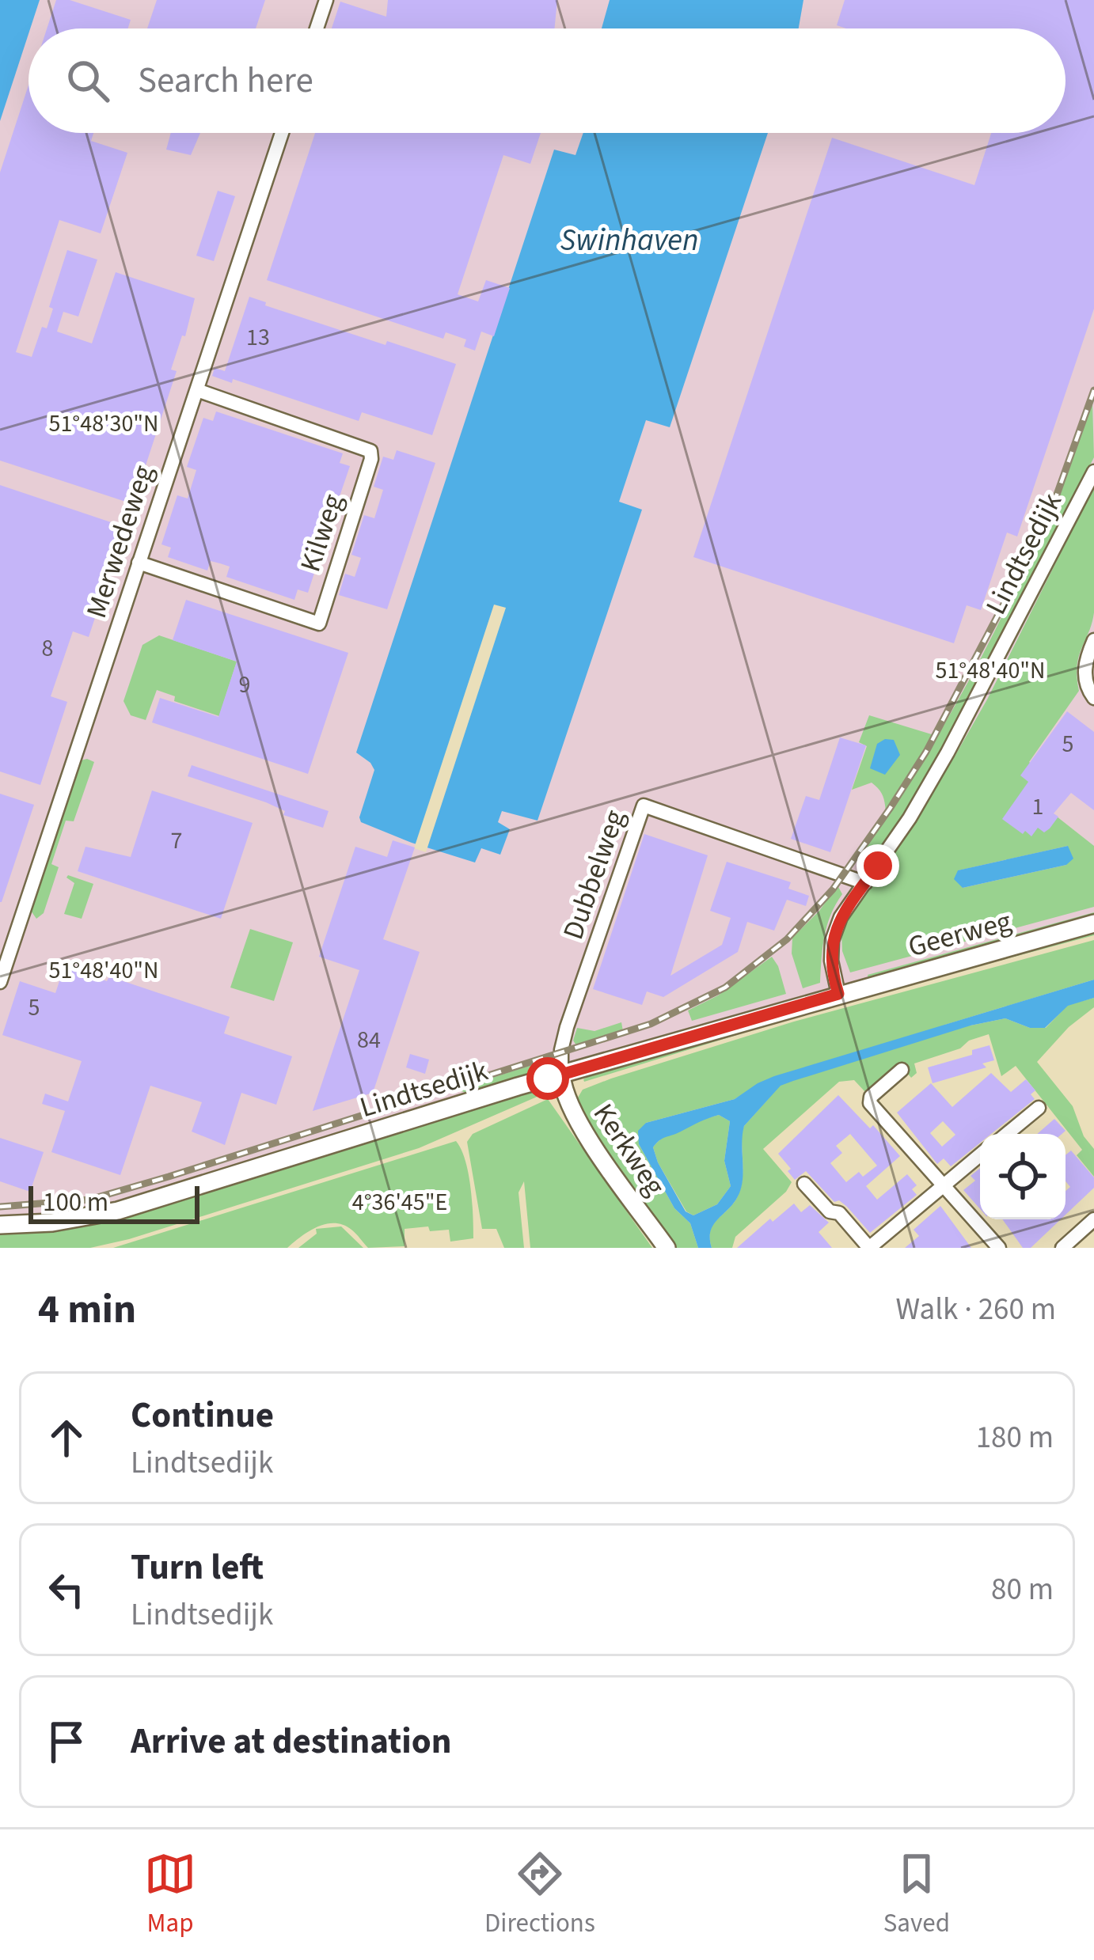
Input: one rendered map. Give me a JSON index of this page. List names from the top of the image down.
{
  "streets": {
    "main road": ["Lindtsedijk", "Geerweg", "Kerkweg"],
    "street": ["Kilweg", "Merwedeweg", "Dubbelweg"]
  },
  "crossings": [
    ["Kilweg", "Merwedeweg"],
    ["Lindtsedijk", "Dubbelweg"],
    ["Lindtsedijk", "Geerweg"],
    ["Lindtsedijk", "Kerkweg"],
    ["Dubbelweg", "Kerkweg"]
  ],
  "water": ["Swinhaven"],
  "house_numbers": [
    "13",
    "8",
    "9",
    "5",
    "1",
    "7",
    "5",
    "84"
  ],
  "scale_bar": "100 m",
  "page": {
    "search": "Search here",
    "scale": "100 m",
    "heading": ["4 min", "Walk · 260 m"],
    "list": [
      ["Continue", "Lindtsedijk", "180 m"],
      ["Turn left", "Lindtsedijk", "80 m"],
      "Arrive at destination"
    ],
    "nav": ["Map", "Directions", "Saved"]
  },
  "coordinates": ["51°48'30\"N", "51°48'40\"N", "4°36'45\"E"]
}
